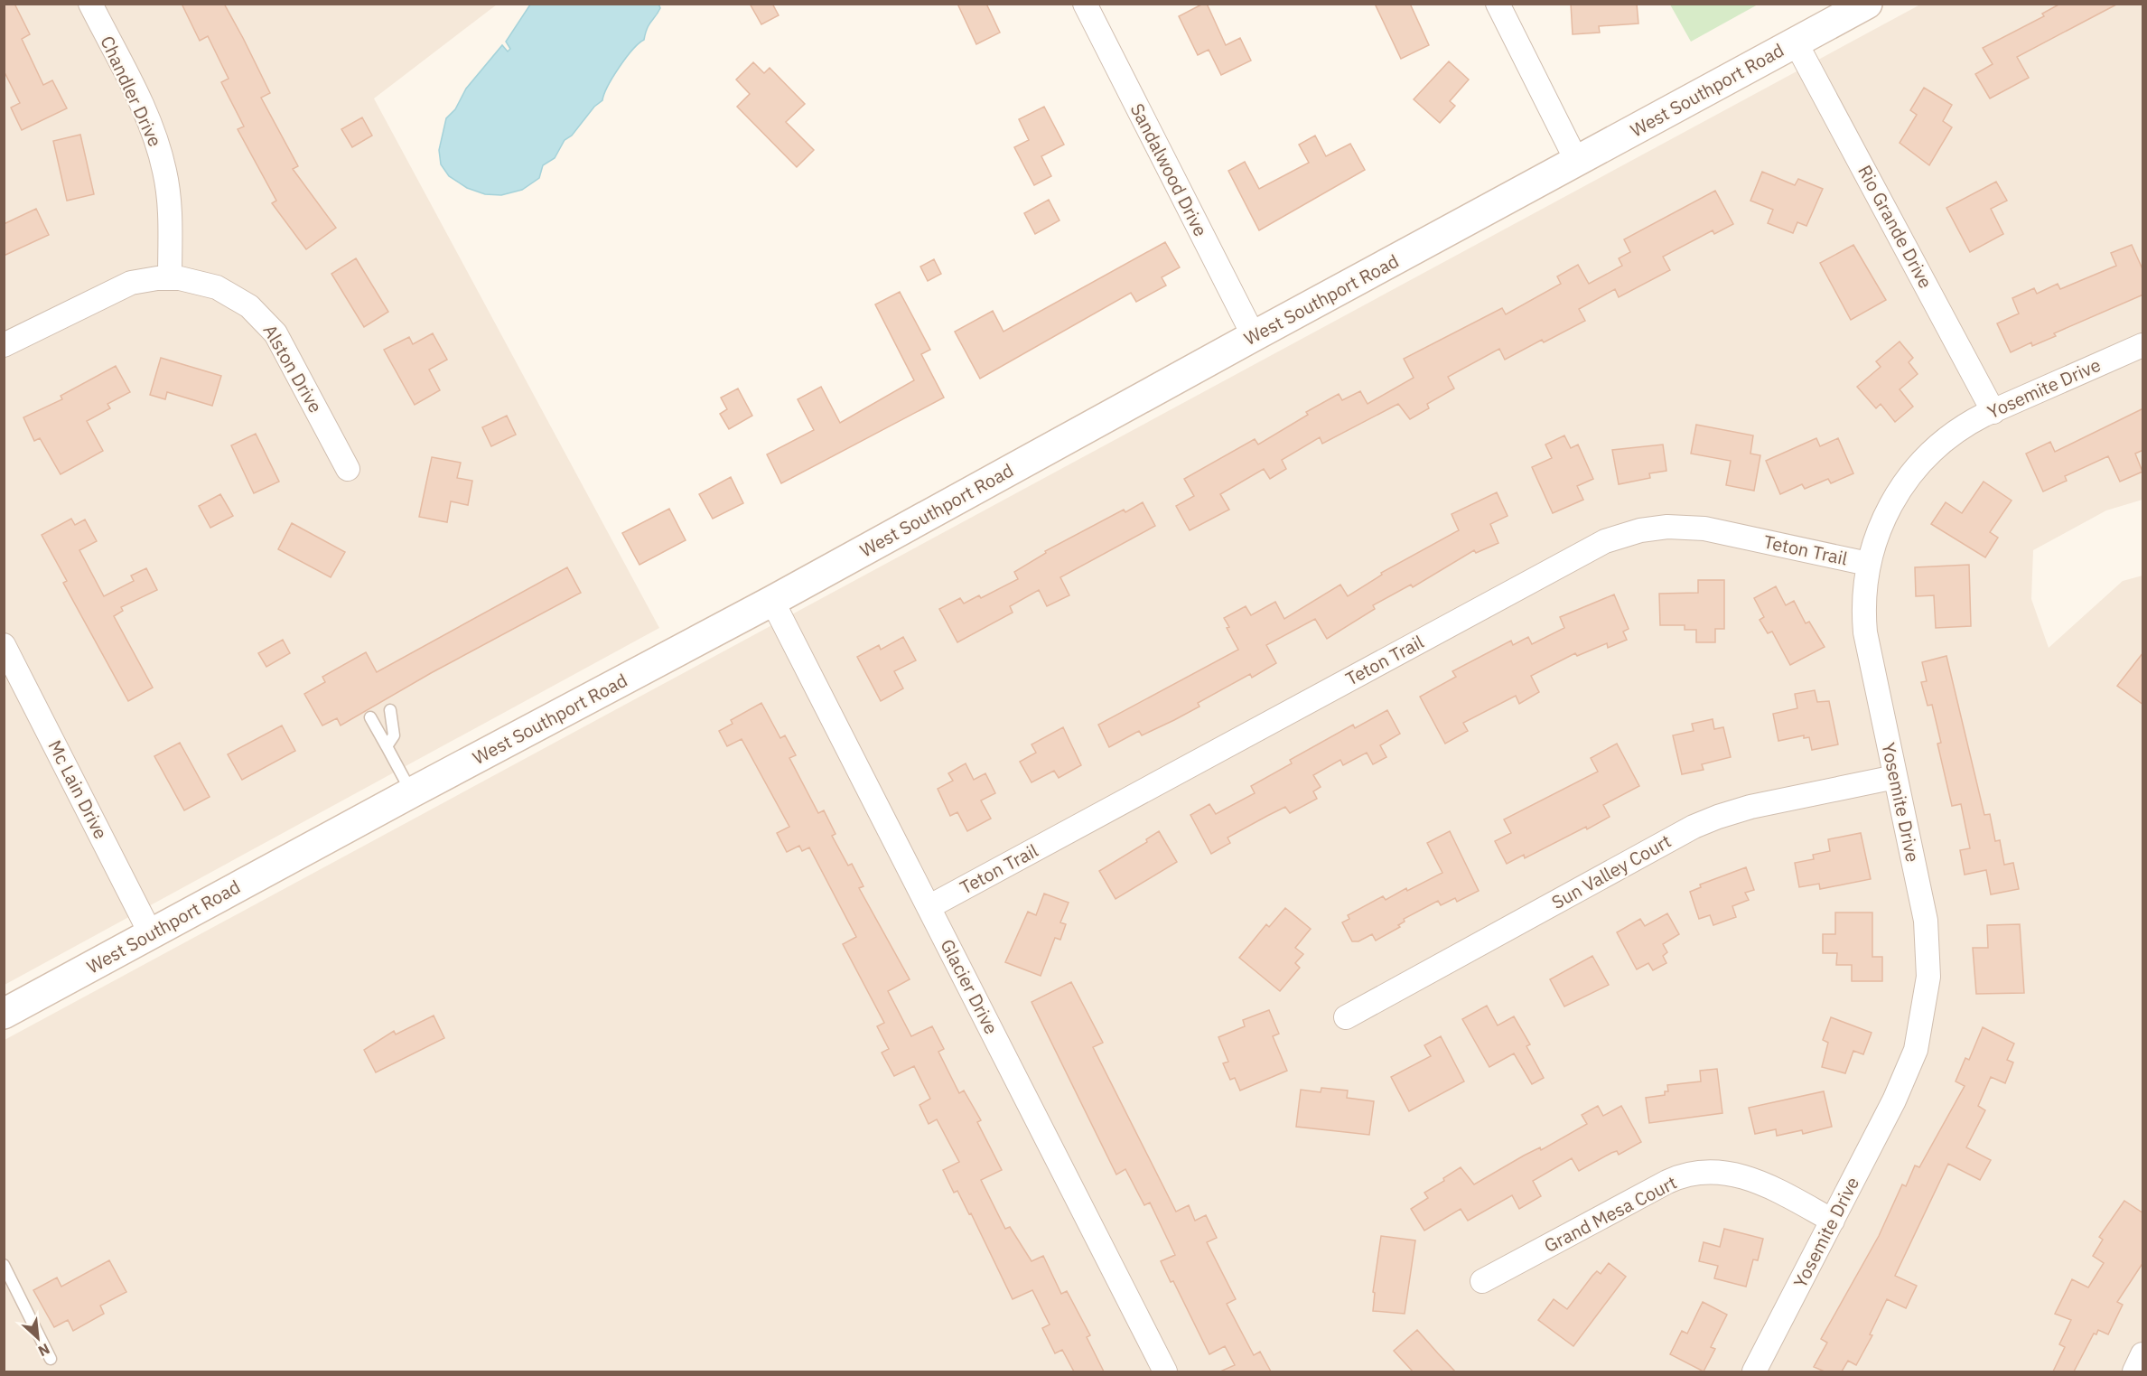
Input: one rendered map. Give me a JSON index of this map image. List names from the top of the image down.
{
  "streets": {
    "main road": ["West Southport Road"],
    "street": [
      "Chandler Drive",
      "Sandalwood Drive",
      "Rio Grande Drive",
      "Alston Drive",
      "Yosemite Drive",
      "Teton Trail",
      "Mc Lain Drive",
      "Sun Valley Court",
      "Glacier Drive",
      "Grand Mesa Court"
    ]
  },
  "crossings": [
    ["West Southport Road", "Sandalwood Drive"],
    ["West Southport Road", "Rio Grande Drive"],
    ["West Southport Road", "Mc Lain Drive"],
    ["West Southport Road", "Glacier Drive"],
    ["Chandler Drive", "Alston Drive"],
    ["Rio Grande Drive", "Yosemite Drive"],
    ["Yosemite Drive", "Teton Trail"],
    ["Yosemite Drive", "Sun Valley Court"],
    ["Yosemite Drive", "Grand Mesa Court"],
    ["Teton Trail", "Glacier Drive"]
  ],
  "north": "bottom right"
}
